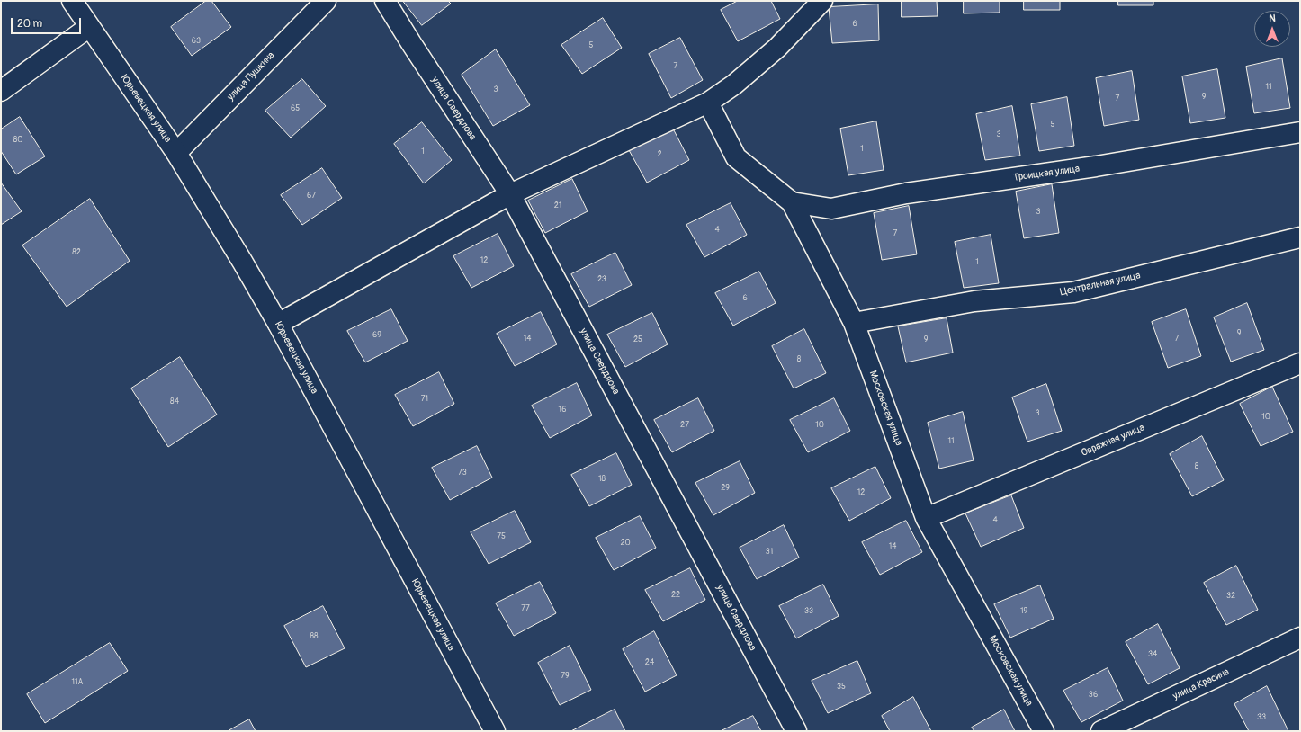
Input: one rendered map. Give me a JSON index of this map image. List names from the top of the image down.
{
  "streets": {
    "street": [
      "улица Пушкина",
      "Юрьевецкая улица",
      "улица Свердлова",
      "Троицкая улица",
      "Центральная улица",
      "Московская улица",
      "Овражная улица",
      "улица Красина"
    ]
  },
  "crossings": [
    ["улица Пушкина", "Юрьевецкая улица"],
    ["Троицкая улица", "Московская улица"],
    ["Центральная улица", "Московская улица"],
    ["Московская улица", "Овражная улица"]
  ],
  "house_numbers": [
    "6",
    "63",
    "5",
    "7",
    "11",
    "3",
    "9",
    "7",
    "65",
    "5",
    "3",
    "80",
    "1",
    "1",
    "2",
    "67",
    "21",
    "3",
    "4",
    "7",
    "82",
    "12",
    "1",
    "23",
    "6",
    "9",
    "69",
    "14",
    "7",
    "25",
    "9",
    "8",
    "71",
    "84",
    "16",
    "3",
    "10",
    "27",
    "10",
    "11",
    "8",
    "73",
    "18",
    "29",
    "12",
    "4",
    "75",
    "20",
    "14",
    "31",
    "22",
    "32",
    "77",
    "33",
    "19",
    "88",
    "34",
    "24",
    "79",
    "11А",
    "35",
    "36",
    "33"
  ],
  "scale_bar": "20 m",
  "north": "top"
}
